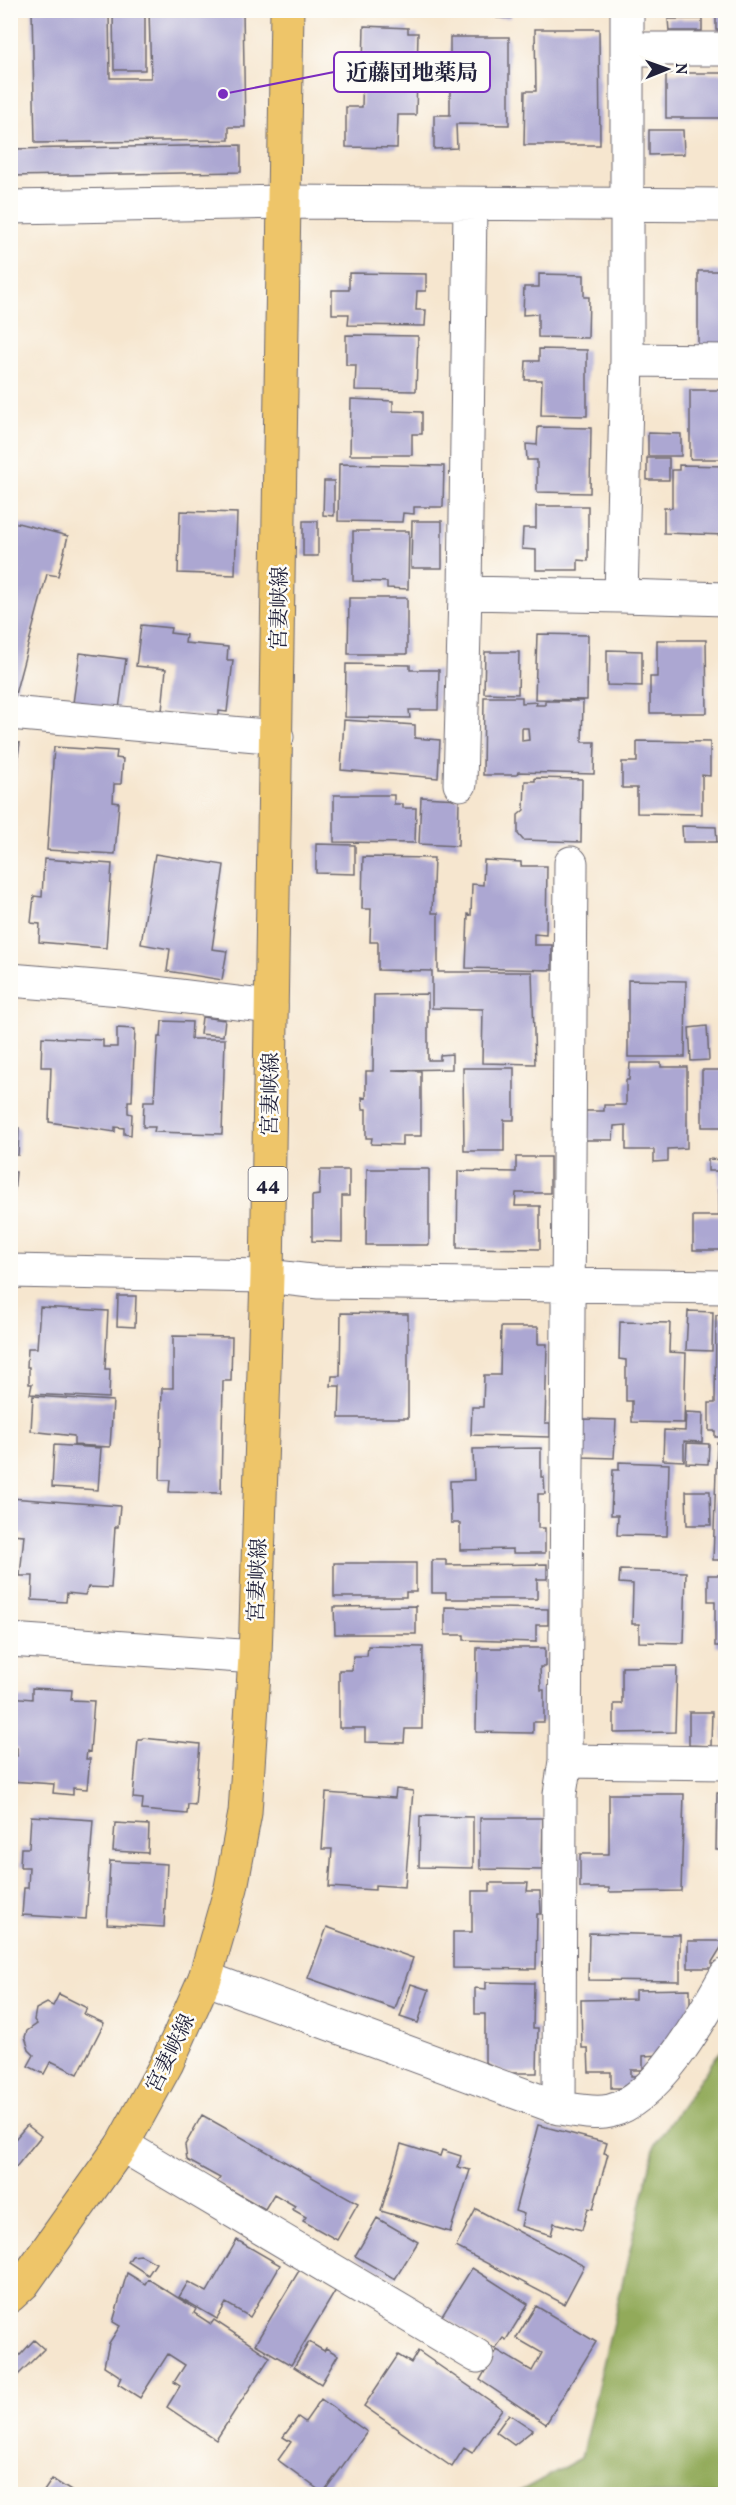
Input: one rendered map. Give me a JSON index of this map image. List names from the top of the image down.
{
  "streets": {
    "main road": ["宮妻峡線", "44"]
  },
  "places": ["近藤団地薬局"],
  "north": "right"
}
